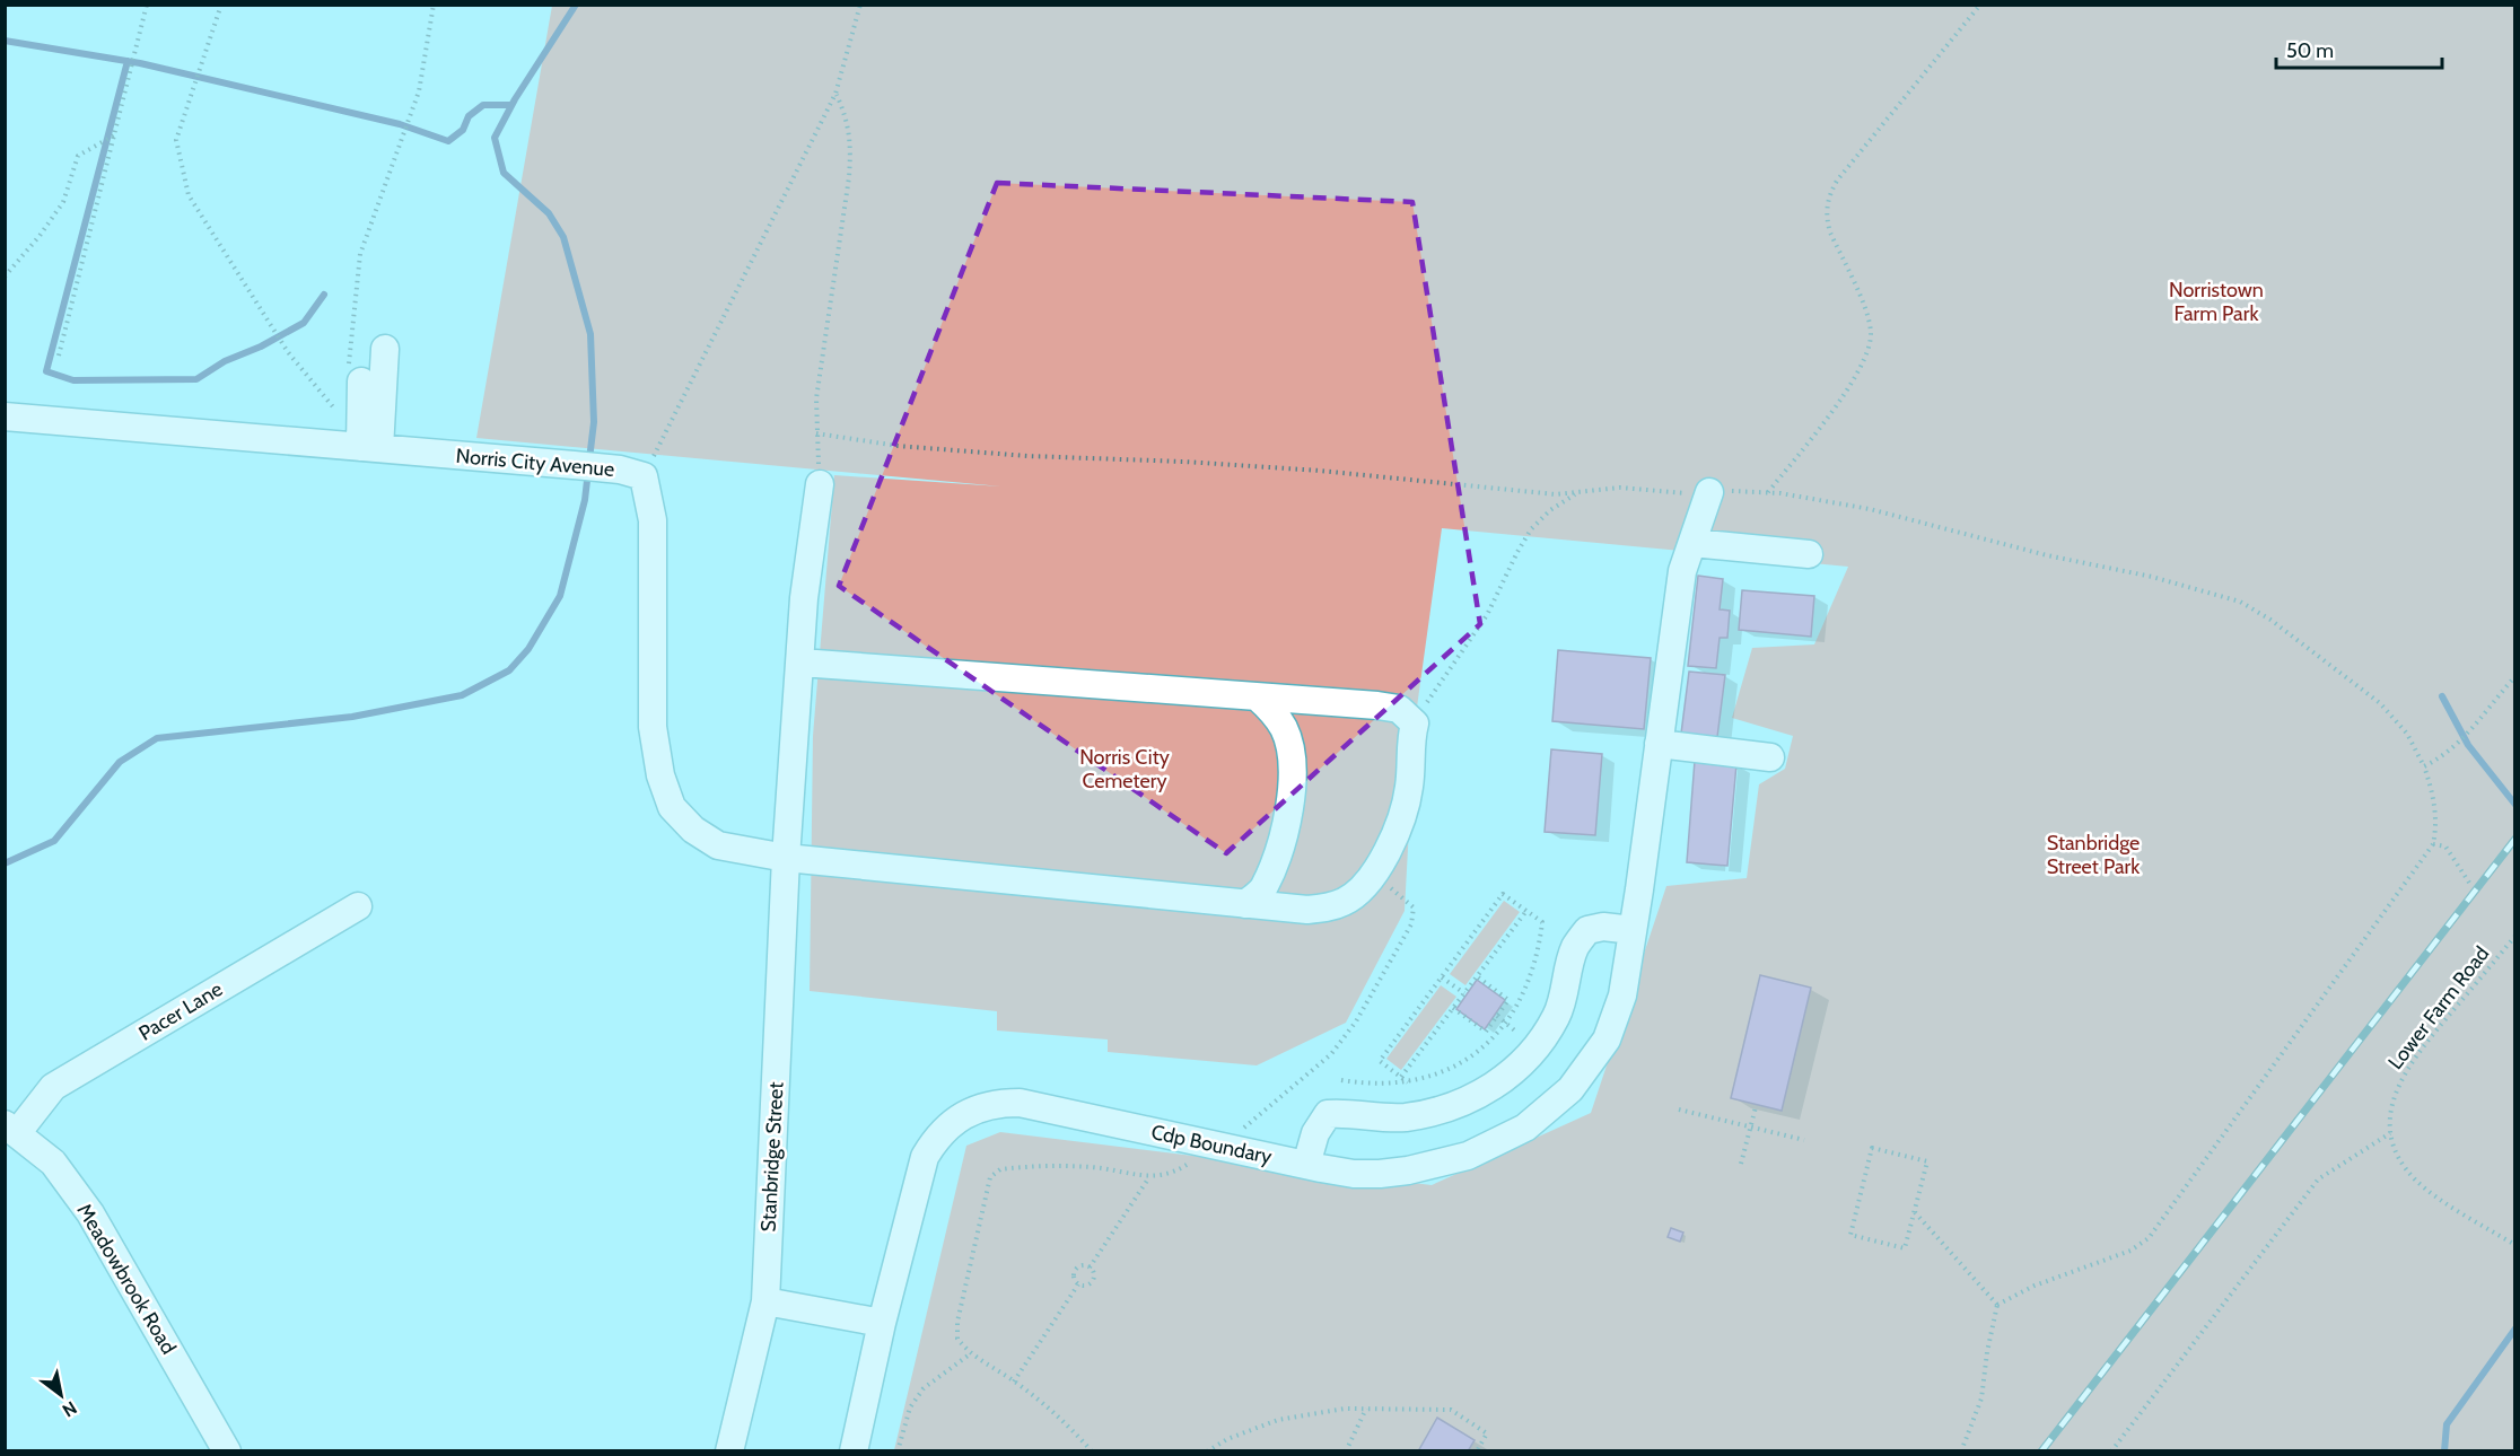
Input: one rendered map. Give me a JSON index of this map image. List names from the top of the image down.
{
  "streets": {
    "street": [
      "Norris City Avenue",
      "Pacer Lane",
      "Cdp Boundary",
      "Stanbridge Street",
      "Meadowbrook Road"
    ],
    "path": ["Lower Farm Road"]
  },
  "crossings": [
    ["Norris City Avenue", "Stanbridge Street"],
    ["Pacer Lane", "Meadowbrook Road"]
  ],
  "parks": ["Norristown Farm Park", "Norris City Cemetery", "Stanbridge Street Park"],
  "scale_bar": "50 m",
  "north": "bottom right"
}
